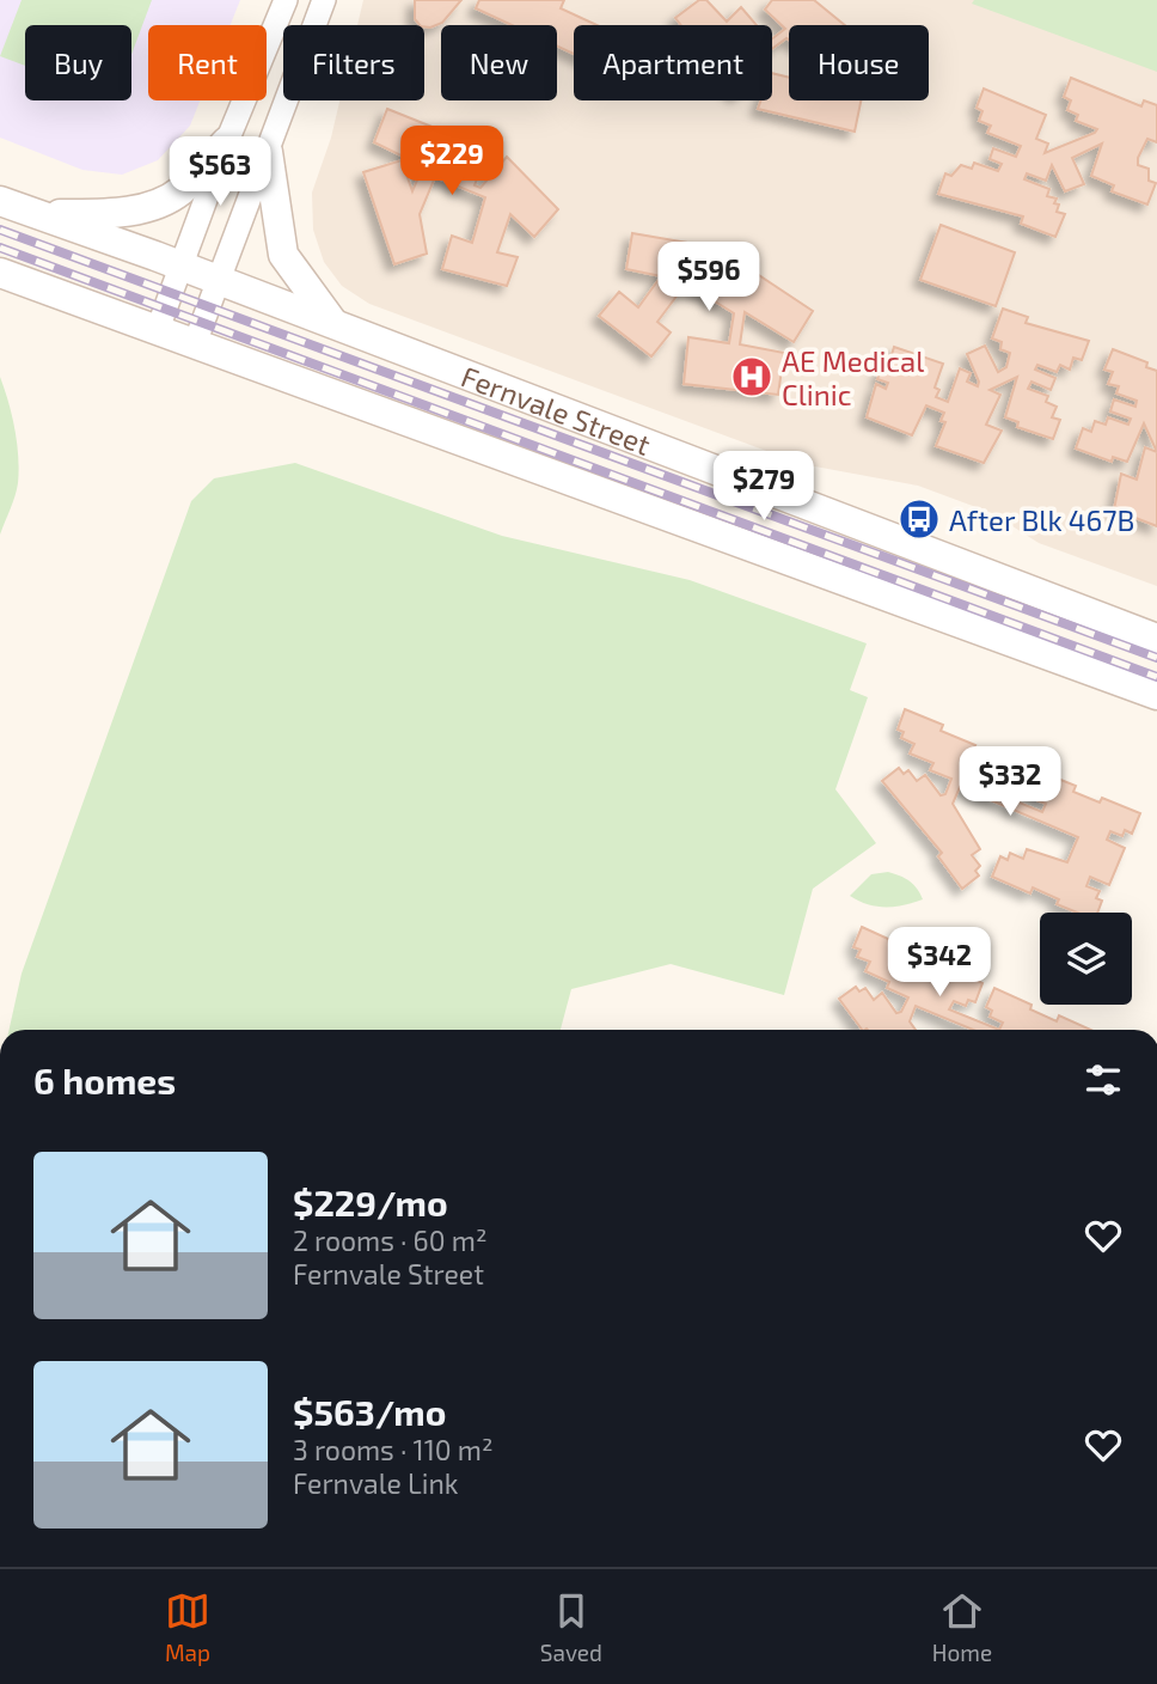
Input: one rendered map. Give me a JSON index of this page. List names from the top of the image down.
{
  "streets": {
    "street": ["Fernvale Street"]
  },
  "places": {
    "hospital": ["AE Medical Clinic"],
    "bus stop": ["After Blk 467B"]
  },
  "page": {
    "chip": [
      "Buy",
      "Rent",
      "Filters",
      "New",
      "Apartment",
      "House"
    ],
    "price": [
      "$229",
      "$563",
      "$596",
      "$279",
      "$332",
      "$342"
    ],
    "heading": "6 homes",
    "list": [
      {
        "name": "$229/mo",
        "note": "2 rooms · 60 m² · Fernvale Street"
      },
      {
        "name": "$563/mo",
        "note": "3 rooms · 110 m² · Fernvale Link"
      }
    ],
    "tabs": ["Map", "Saved", "Home"]
  }
}
